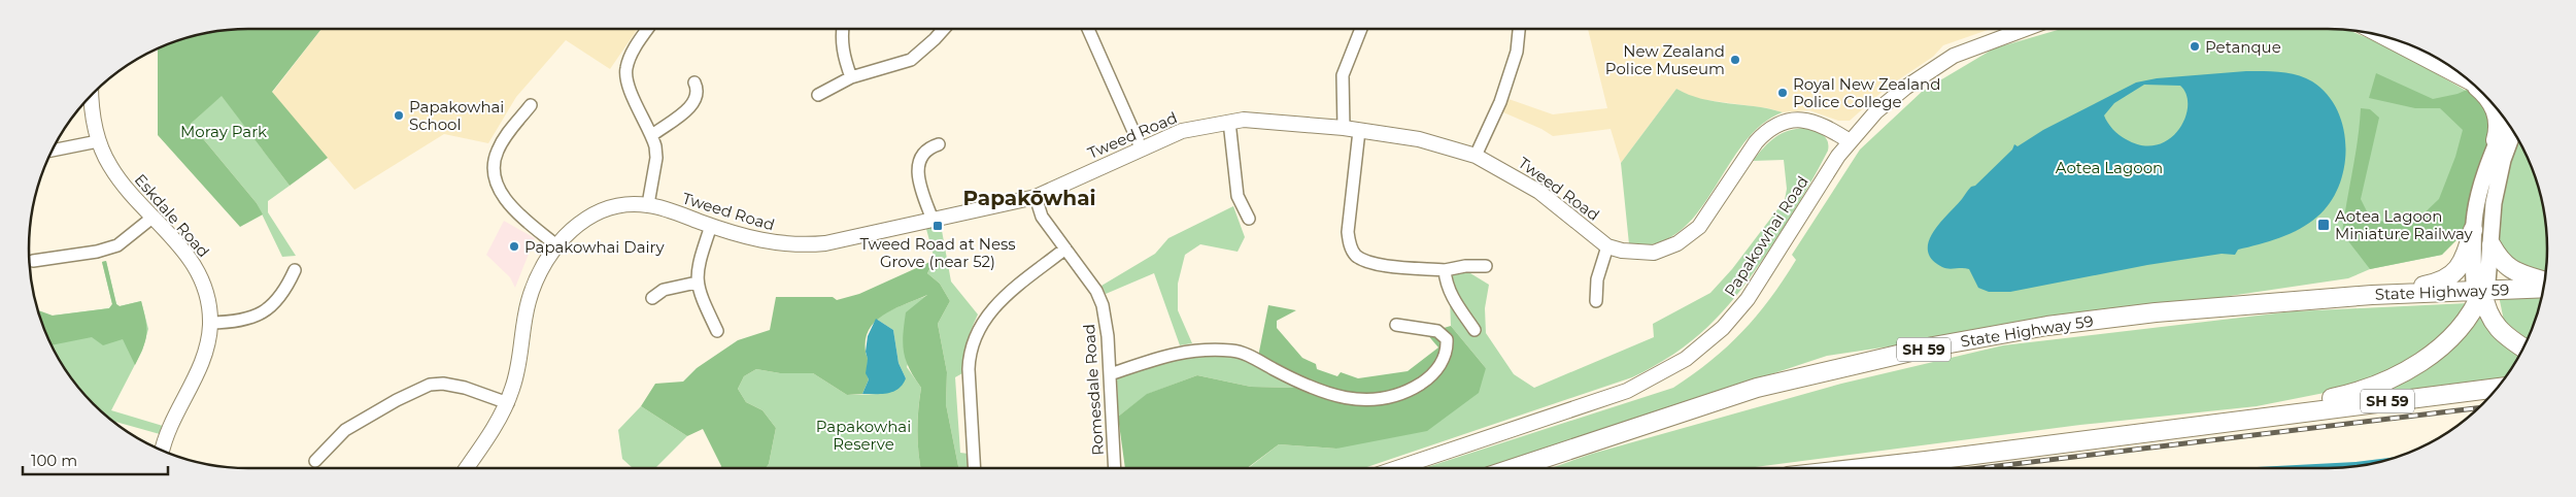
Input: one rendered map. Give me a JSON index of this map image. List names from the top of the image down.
{
  "streets": {
    "main road": ["State Highway 59", "SH 59"],
    "street": [
      "Tweed Road",
      "Eskdale Road",
      "Papakowhai Road",
      "Romesdale Road"
    ]
  },
  "crossings": [
    ["Tweed Road", "Papakowhai Road"],
    ["Tweed Road", "Romesdale Road"]
  ],
  "districts": ["Papakōwhai"],
  "parks": ["Moray Park", "Aotea Lagoon", "Papakowhai Reserve"],
  "places": {
    "other": [
      "Petanque",
      "New Zealand Police Museum",
      "Royal New Zealand Police College",
      "Papakowhai School",
      "Papakowhai Dairy"
    ],
    "transit": ["Aotea Lagoon Miniature Railway", "Tweed Road at Ness Grove (near 52)"]
  },
  "scale_bar": "100 m"
}
